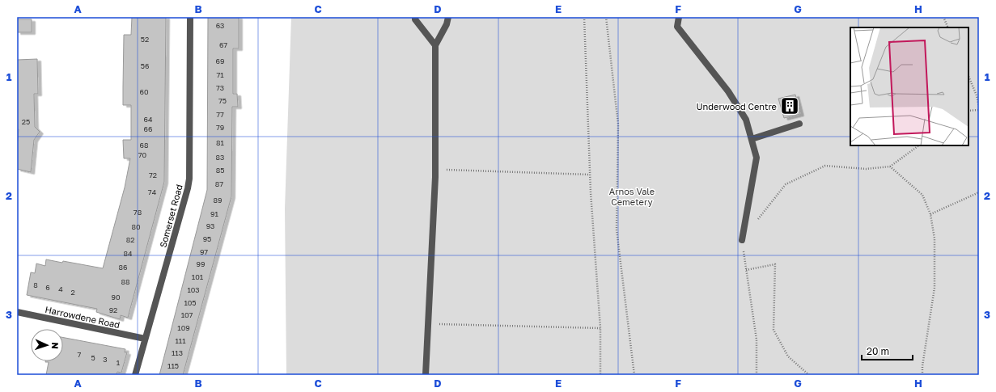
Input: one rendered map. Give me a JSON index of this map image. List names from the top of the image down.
{
  "streets": {
    "street": ["Somerset Road", "Harrowdene Road"]
  },
  "crossings": [
    ["Somerset Road", "Harrowdene Road"]
  ],
  "parks": ["Arnos Vale Cemetery"],
  "places": {
    "building": ["Underwood Centre"]
  },
  "house_numbers": [
    "63",
    "52",
    "67",
    "69",
    "56",
    "71",
    "73",
    "60",
    "75",
    "77",
    "64",
    "25",
    "79",
    "66",
    "81",
    "68",
    "70",
    "83",
    "85",
    "72",
    "87",
    "74",
    "89",
    "78",
    "91",
    "93",
    "80",
    "95",
    "82",
    "97",
    "84",
    "99",
    "86",
    "101",
    "88",
    "8",
    "6",
    "4",
    "103",
    "2",
    "90",
    "105",
    "92",
    "107",
    "109",
    "111",
    "113",
    "7",
    "5",
    "3",
    "1",
    "115"
  ],
  "scale_bar": "20 m",
  "north": "right",
  "grid": {
    "columns": [
      "A",
      "B",
      "C",
      "D",
      "E",
      "F",
      "G",
      "H"
    ],
    "rows": ["1", "2", "3"]
  }
}
